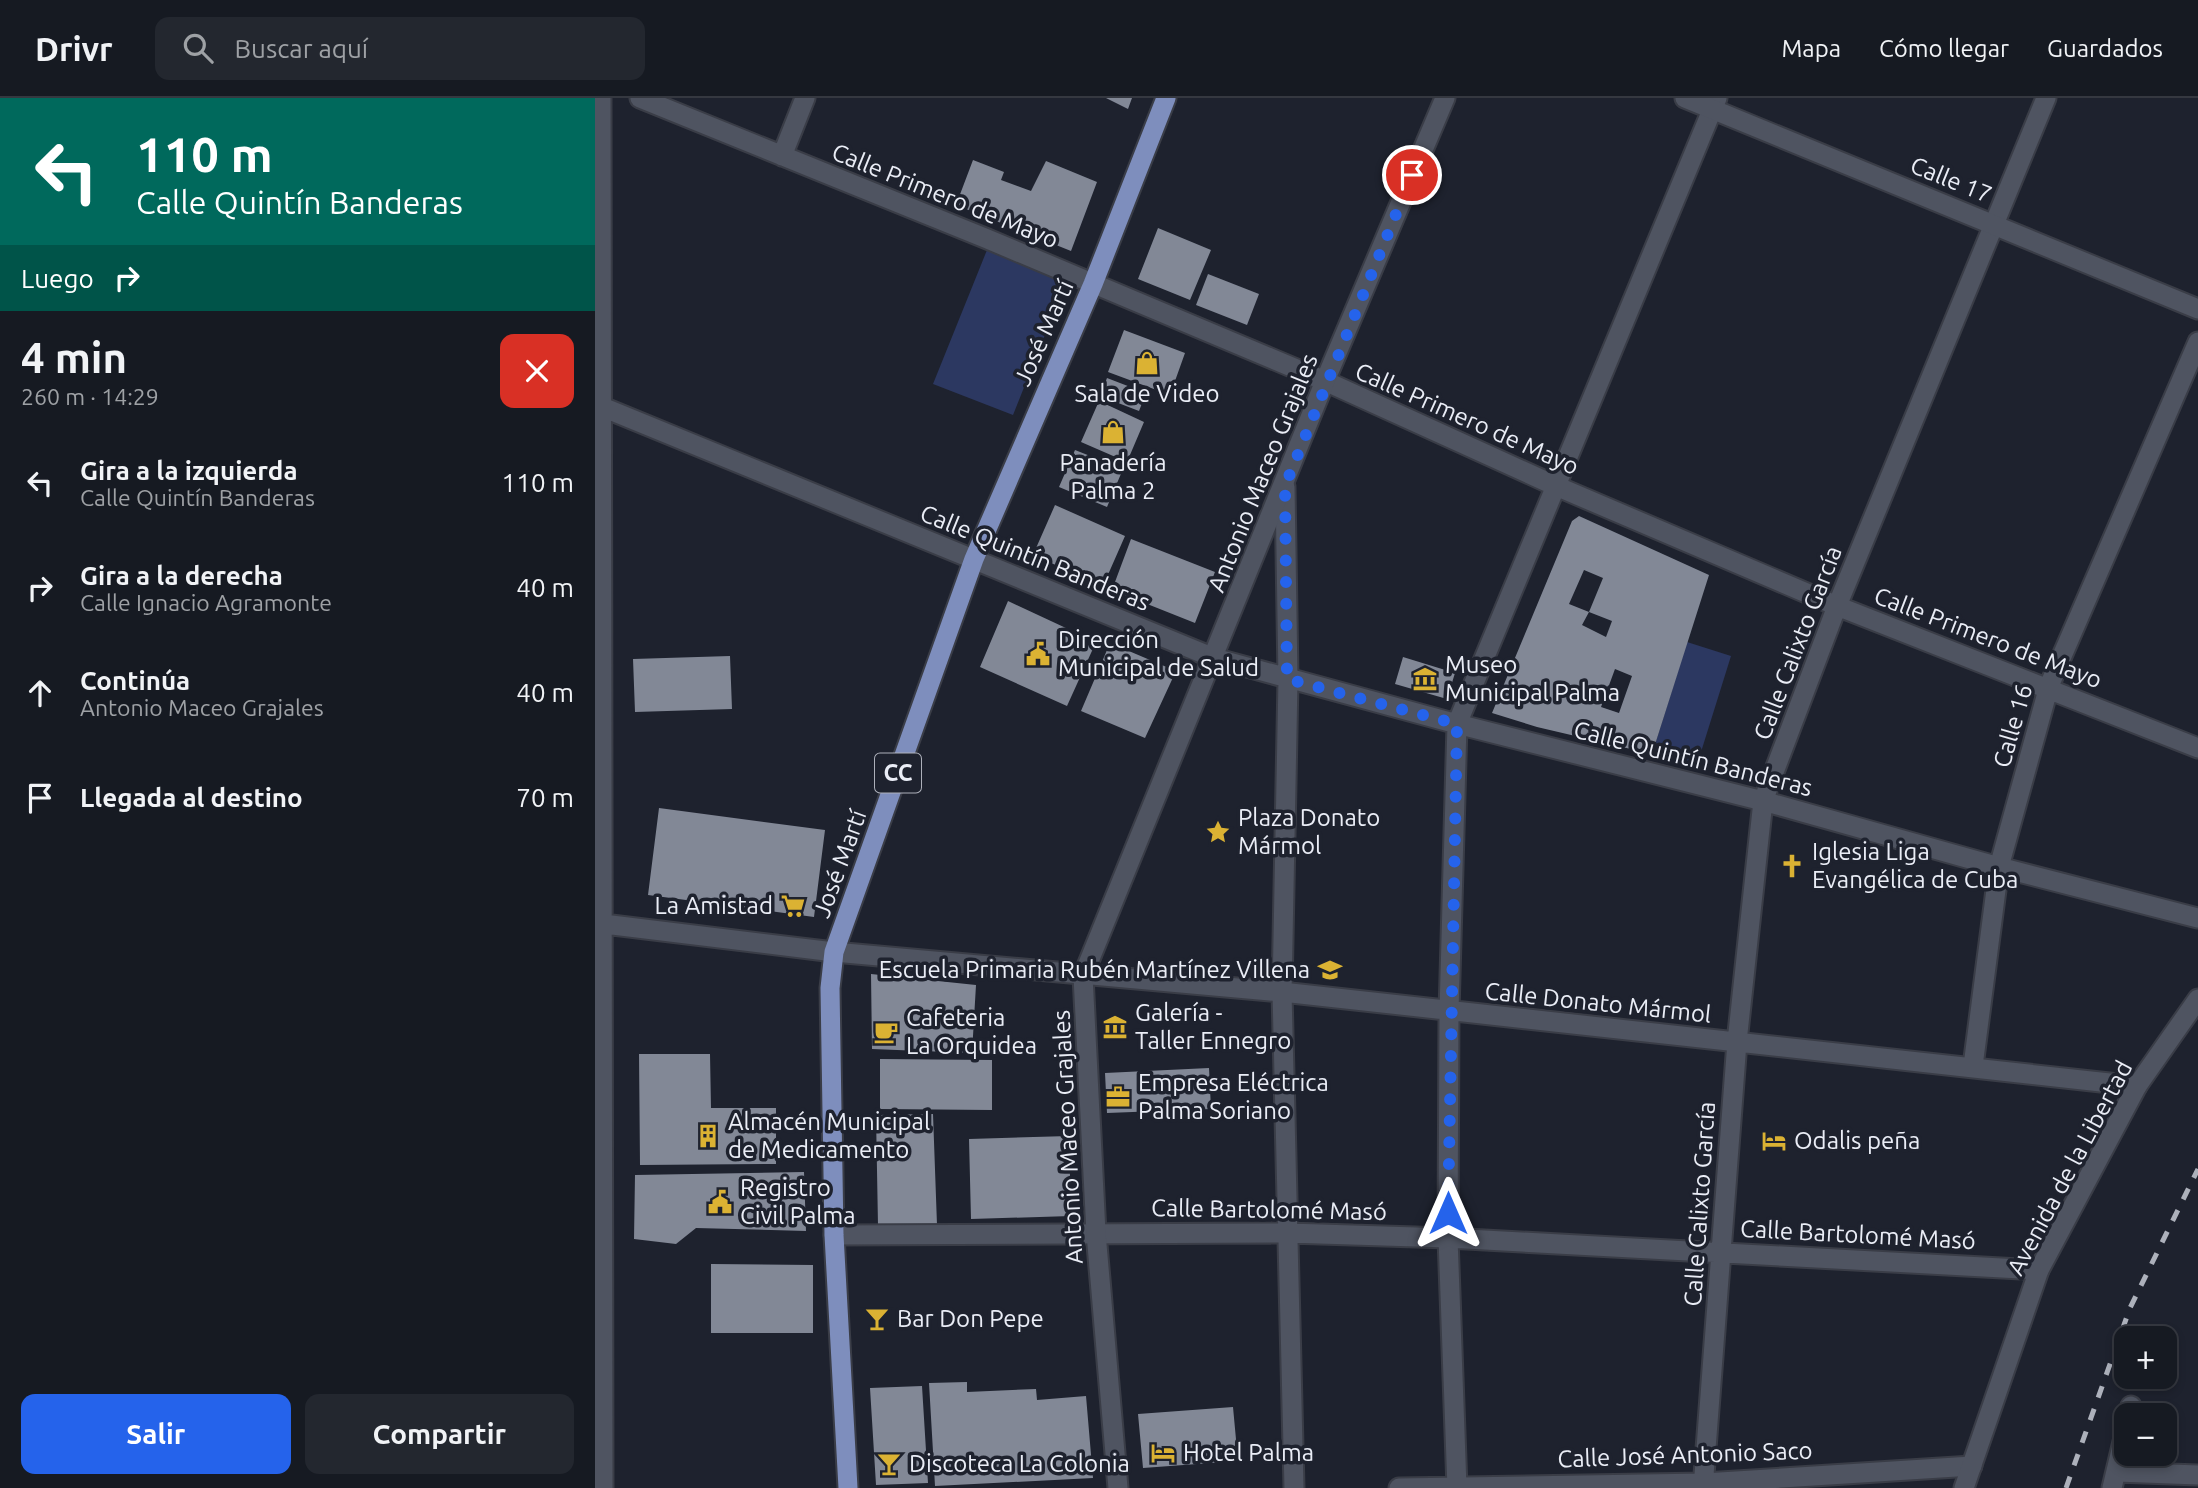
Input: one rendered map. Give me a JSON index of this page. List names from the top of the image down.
{
  "streets": {
    "main road": ["José Martí", "CC"],
    "street": [
      "Calle 17",
      "Calle Primero de Mayo",
      "Antonio Maceo Grajales",
      "Calle Quintín Banderas",
      "Calle Calixto García",
      "Calle 16",
      "Calle Donato Mármol",
      "Avenida de la Libertad",
      "Calle Bartolomé Masó",
      "Calle José Antonio Saco"
    ]
  },
  "crossings": [
    ["Calle 17", "Calle Calixto García"],
    ["Calle Primero de Mayo", "José Martí"],
    ["Calle Primero de Mayo", "Antonio Maceo Grajales"],
    ["Calle Primero de Mayo", "Calle Calixto García"],
    ["Calle Primero de Mayo", "Calle 16"],
    ["José Martí", "Calle Quintín Banderas"],
    ["José Martí", "Calle Donato Mármol"],
    ["José Martí", "Calle Bartolomé Masó"],
    ["Antonio Maceo Grajales", "Calle Quintín Banderas"],
    ["Antonio Maceo Grajales", "Calle Donato Mármol"],
    ["Antonio Maceo Grajales", "Calle Bartolomé Masó"],
    ["Calle Quintín Banderas", "Calle Calixto García"],
    ["Calle Quintín Banderas", "Calle 16"],
    ["Calle Calixto García", "Calle Donato Mármol"],
    ["Calle Calixto García", "Calle Bartolomé Masó"],
    ["Calle Calixto García", "Calle José Antonio Saco"],
    ["Calle 16", "Calle Donato Mármol"],
    ["Calle Donato Mármol", "Avenida de la Libertad"],
    ["Avenida de la Libertad", "Calle Bartolomé Masó"],
    ["Avenida de la Libertad", "Calle José Antonio Saco"]
  ],
  "places": {
    "shop": ["Sala de Video", "Panadería Palma 2"],
    "public building": ["Dirección Municipal de Salud", "Registro Civil Palma"],
    "museum": ["Museo Municipal Palma", "Galería - Taller Ennegro"],
    "place": ["Plaza Donato Mármol"],
    "church": ["Iglesia Liga Evangélica de Cuba"],
    "supermarket": ["La Amistad"],
    "school or university": ["Escuela Primaria Rubén Martínez Villena"],
    "cafe": ["Cafeteria La Orquidea"],
    "office": ["Empresa Eléctrica Palma Soriano"],
    "building": ["Almacén Municipal de Medicamento"],
    "hotel": ["Odalis peña", "Hotel Palma"],
    "bar": ["Bar Don Pepe", "Discoteca La Colonia"]
  },
  "page": {
    "header": "Drivr",
    "search": "Buscar aquí",
    "nav": ["Mapa", "Cómo llegar", "Guardados"],
    "turn": ["110 m", "Calle Quintín Banderas"],
    "then": "Luego",
    "heading": ["4 min", "260 m · 14:29"],
    "list": [
      {
        "name": "Gira a la izquierda",
        "note": "Calle Quintín Banderas",
        "value": "110 m"
      },
      {
        "name": "Gira a la derecha",
        "note": "Calle Ignacio Agramonte",
        "value": "40 m"
      },
      {
        "name": "Continúa",
        "note": "Antonio Maceo Grajales",
        "value": "40 m"
      },
      {
        "name": "Llegada al destino",
        "value": "70 m"
      }
    ],
    "map_buttons": ["+", "−"],
    "buttons": ["Salir", "Compartir"]
  }
}
